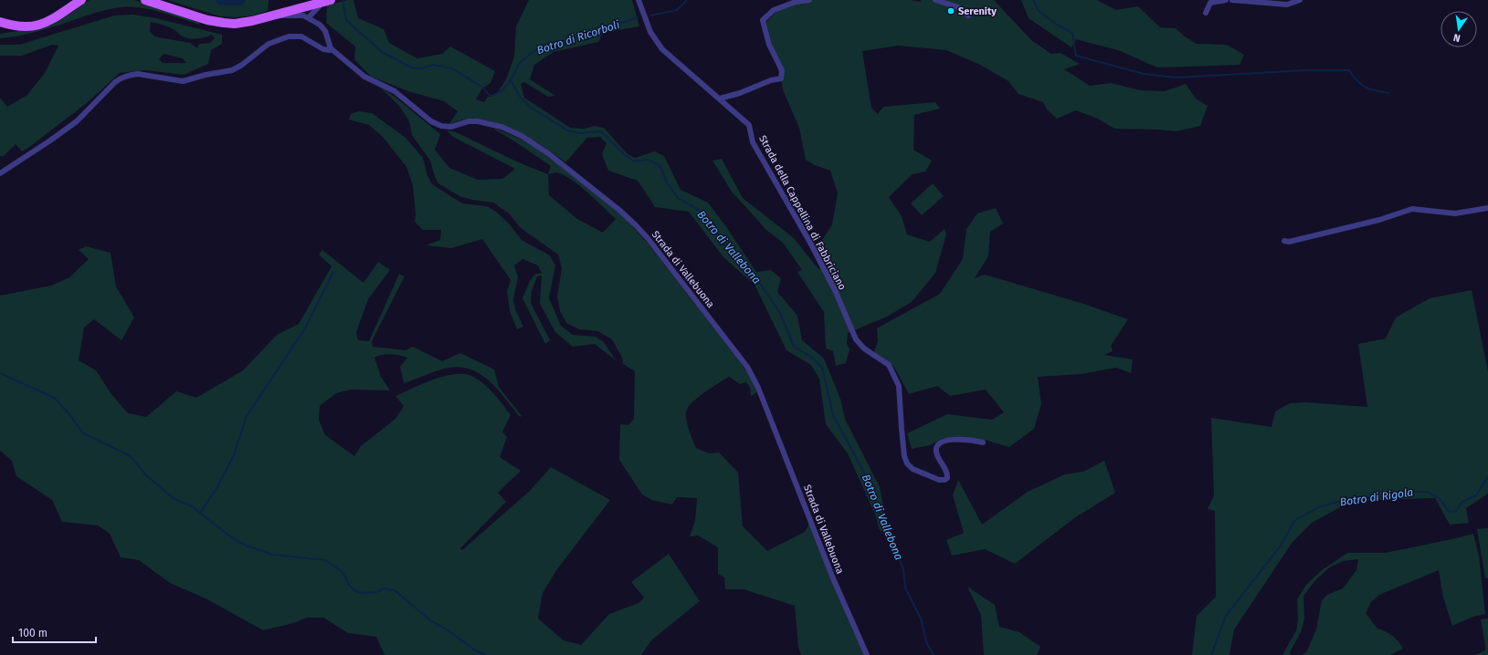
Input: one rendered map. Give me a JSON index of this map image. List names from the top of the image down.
{
  "streets": {
    "street": ["Strada della Cappellina di Fabbriciano", "Strada di Vallebuona"]
  },
  "water": ["Botro di Ricorboli", "Botro di Vallebona", "Botro di Rigola"],
  "places": ["Serenity"],
  "scale_bar": "100 m",
  "north": "bottom"
}
